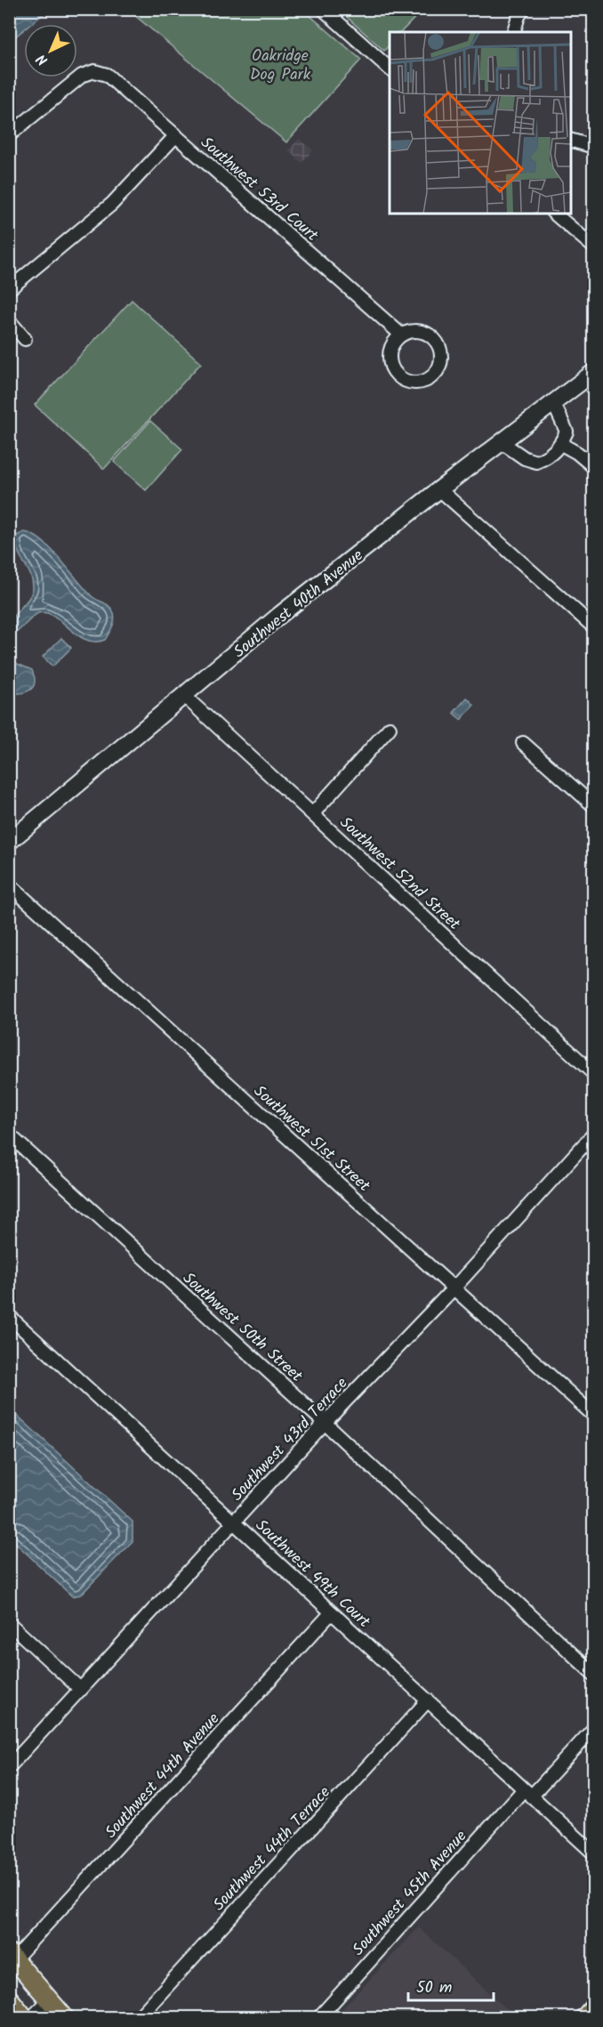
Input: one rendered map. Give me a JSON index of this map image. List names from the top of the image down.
{
  "streets": {
    "street": [
      "Southwest 53rd Court",
      "Southwest 40th Avenue",
      "Southwest 52nd Street",
      "Southwest 51st Street",
      "Southwest 50th Street",
      "Southwest 43rd Terrace",
      "Southwest 49th Court",
      "Southwest 44th Avenue",
      "Southwest 44th Terrace",
      "Southwest 45th Avenue"
    ]
  },
  "crossings": [
    ["Southwest 40th Avenue", "Southwest 52nd Street"],
    ["Southwest 51st Street", "Southwest 43rd Terrace"],
    ["Southwest 50th Street", "Southwest 43rd Terrace"],
    ["Southwest 43rd Terrace", "Southwest 49th Court"],
    ["Southwest 49th Court", "Southwest 44th Avenue"],
    ["Southwest 49th Court", "Southwest 44th Terrace"],
    ["Southwest 49th Court", "Southwest 45th Avenue"]
  ],
  "parks": ["Oakridge Dog Park"],
  "scale_bar": "50 m",
  "north": "bottom left"
}
